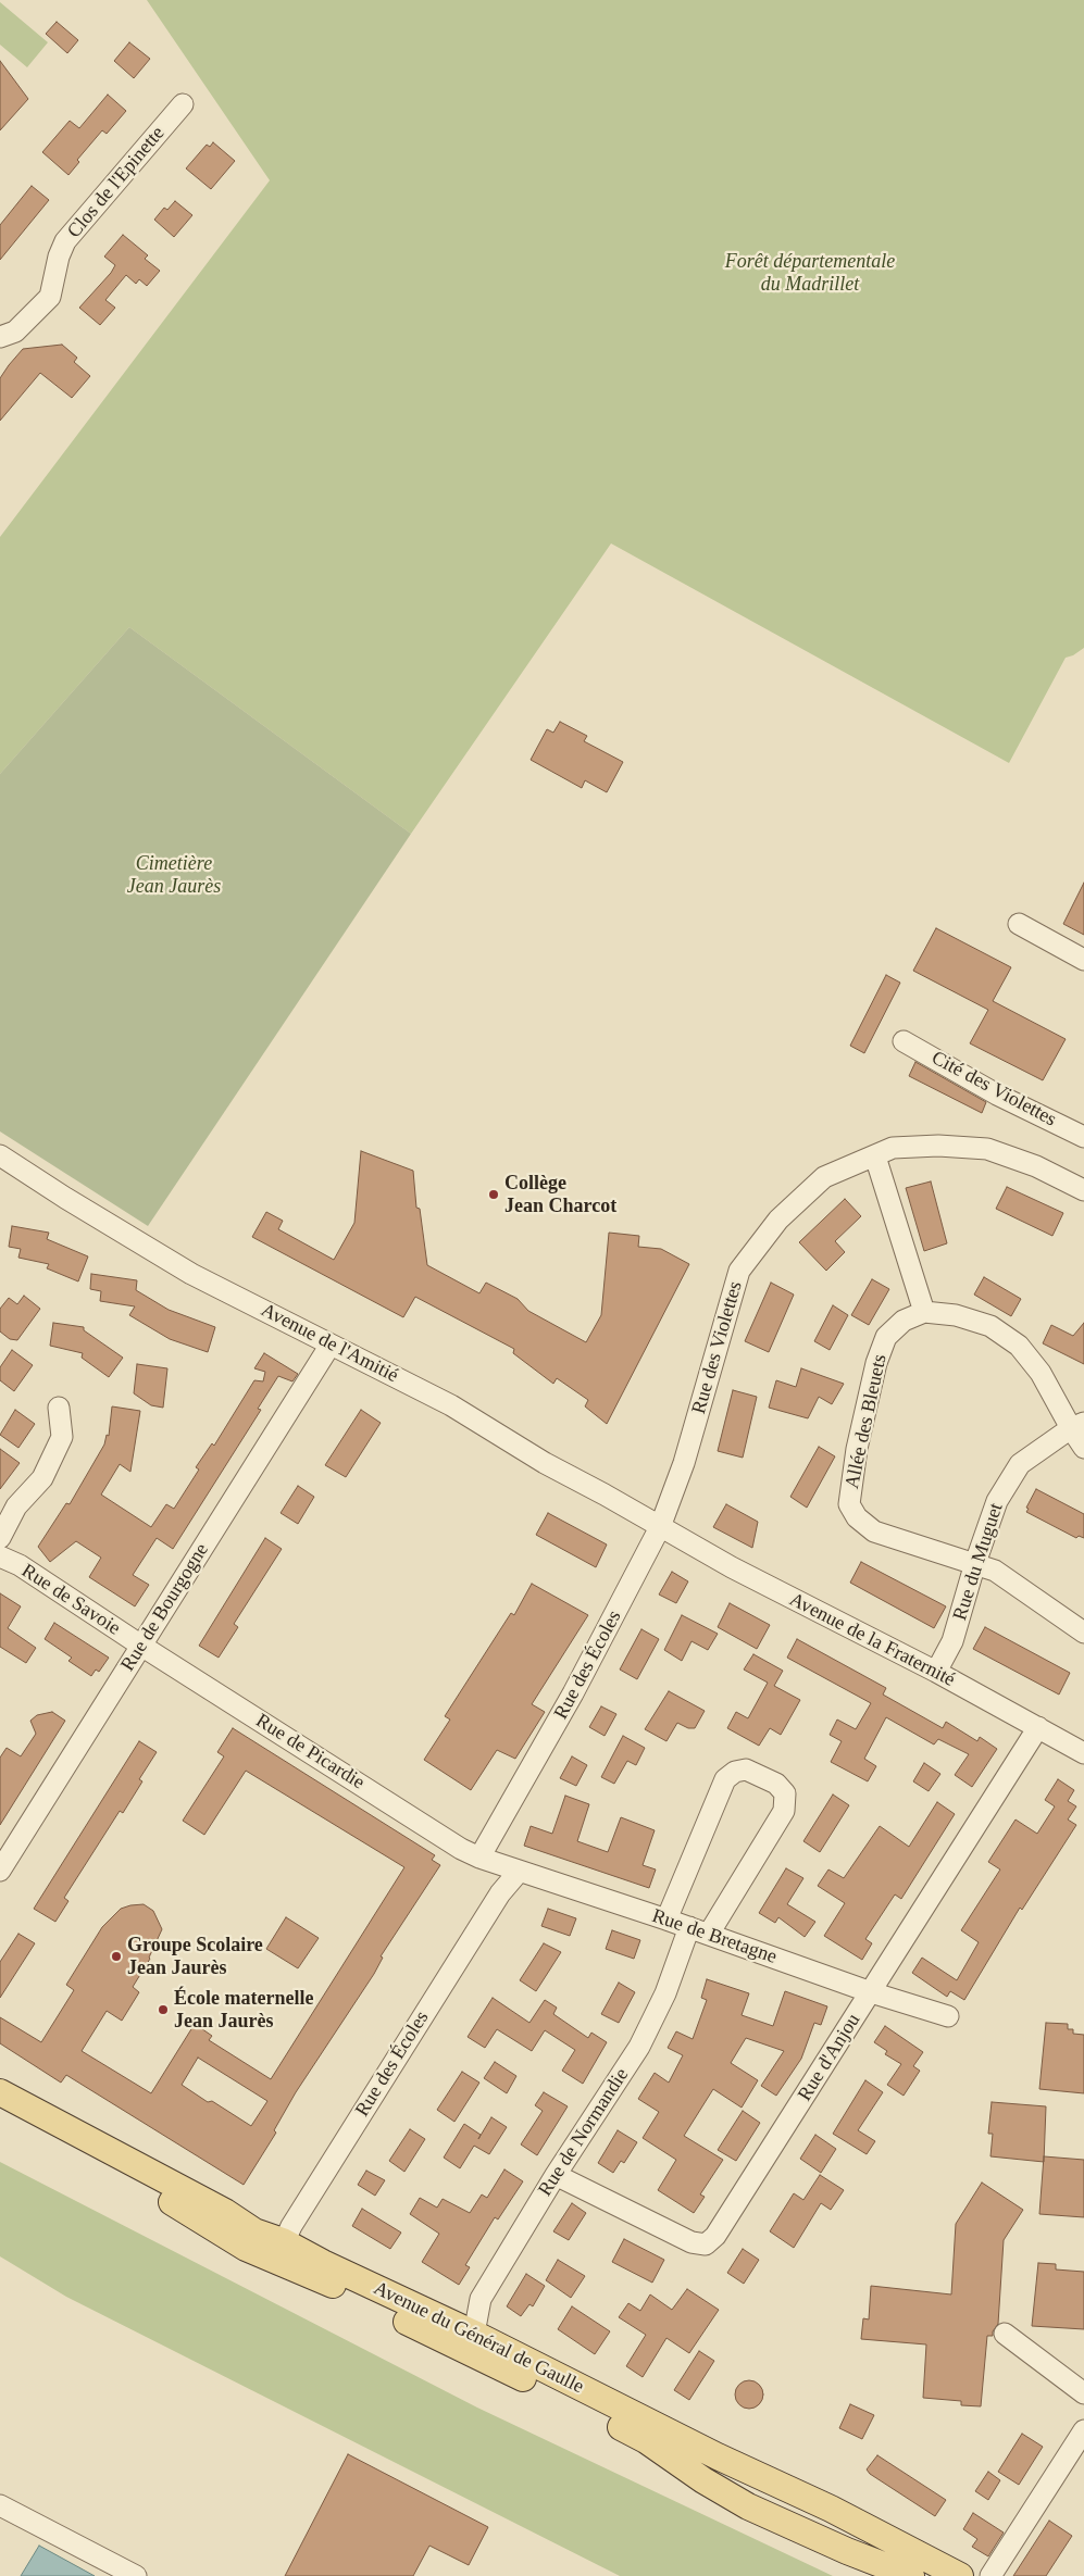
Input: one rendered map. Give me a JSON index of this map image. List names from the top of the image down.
{
  "streets": {
    "main road": ["Avenue du Général de Gaulle"],
    "street": [
      "Clos de l'Epinette",
      "Cité des Violettes",
      "Avenue de l'Amitié",
      "Rue des Violettes",
      "Allée des Bleuets",
      "Rue du Muguet",
      "Rue de Savoie",
      "Rue de Bourgogne",
      "Avenue de la Fraternité",
      "Rue des Écoles",
      "Rue de Picardie",
      "Rue de Bretagne",
      "Rue d'Anjou",
      "Rue de Normandie"
    ]
  },
  "crossings": [
    ["Avenue de l'Amitié", "Rue des Violettes"],
    ["Avenue de l'Amitié", "Rue de Bourgogne"],
    ["Avenue de l'Amitié", "Avenue de la Fraternité"],
    ["Avenue de l'Amitié", "Rue des Écoles"],
    ["Rue des Violettes", "Avenue de la Fraternité"],
    ["Rue des Violettes", "Rue des Écoles"],
    ["Allée des Bleuets", "Rue du Muguet"],
    ["Rue du Muguet", "Avenue de la Fraternité"],
    ["Rue de Savoie", "Rue de Bourgogne"],
    ["Rue de Savoie", "Rue de Picardie"],
    ["Rue de Bourgogne", "Rue de Picardie"],
    ["Avenue de la Fraternité", "Rue des Écoles"],
    ["Avenue de la Fraternité", "Rue d'Anjou"],
    ["Rue des Écoles", "Rue de Picardie"],
    ["Rue des Écoles", "Rue de Bretagne"],
    ["Rue des Écoles", "Avenue du Général de Gaulle"],
    ["Rue de Picardie", "Rue de Bretagne"],
    ["Rue de Bretagne", "Rue d'Anjou"],
    ["Rue de Bretagne", "Rue de Normandie"],
    ["Rue d'Anjou", "Rue de Normandie"],
    ["Rue de Normandie", "Avenue du Général de Gaulle"]
  ],
  "parks": ["Forêt départementale du Madrillet", "Cimetière Jean Jaurès"],
  "places": ["Collège Jean Charcot", "Groupe Scolaire Jean Jaurès", "École maternelle Jean Jaurès"]
}
